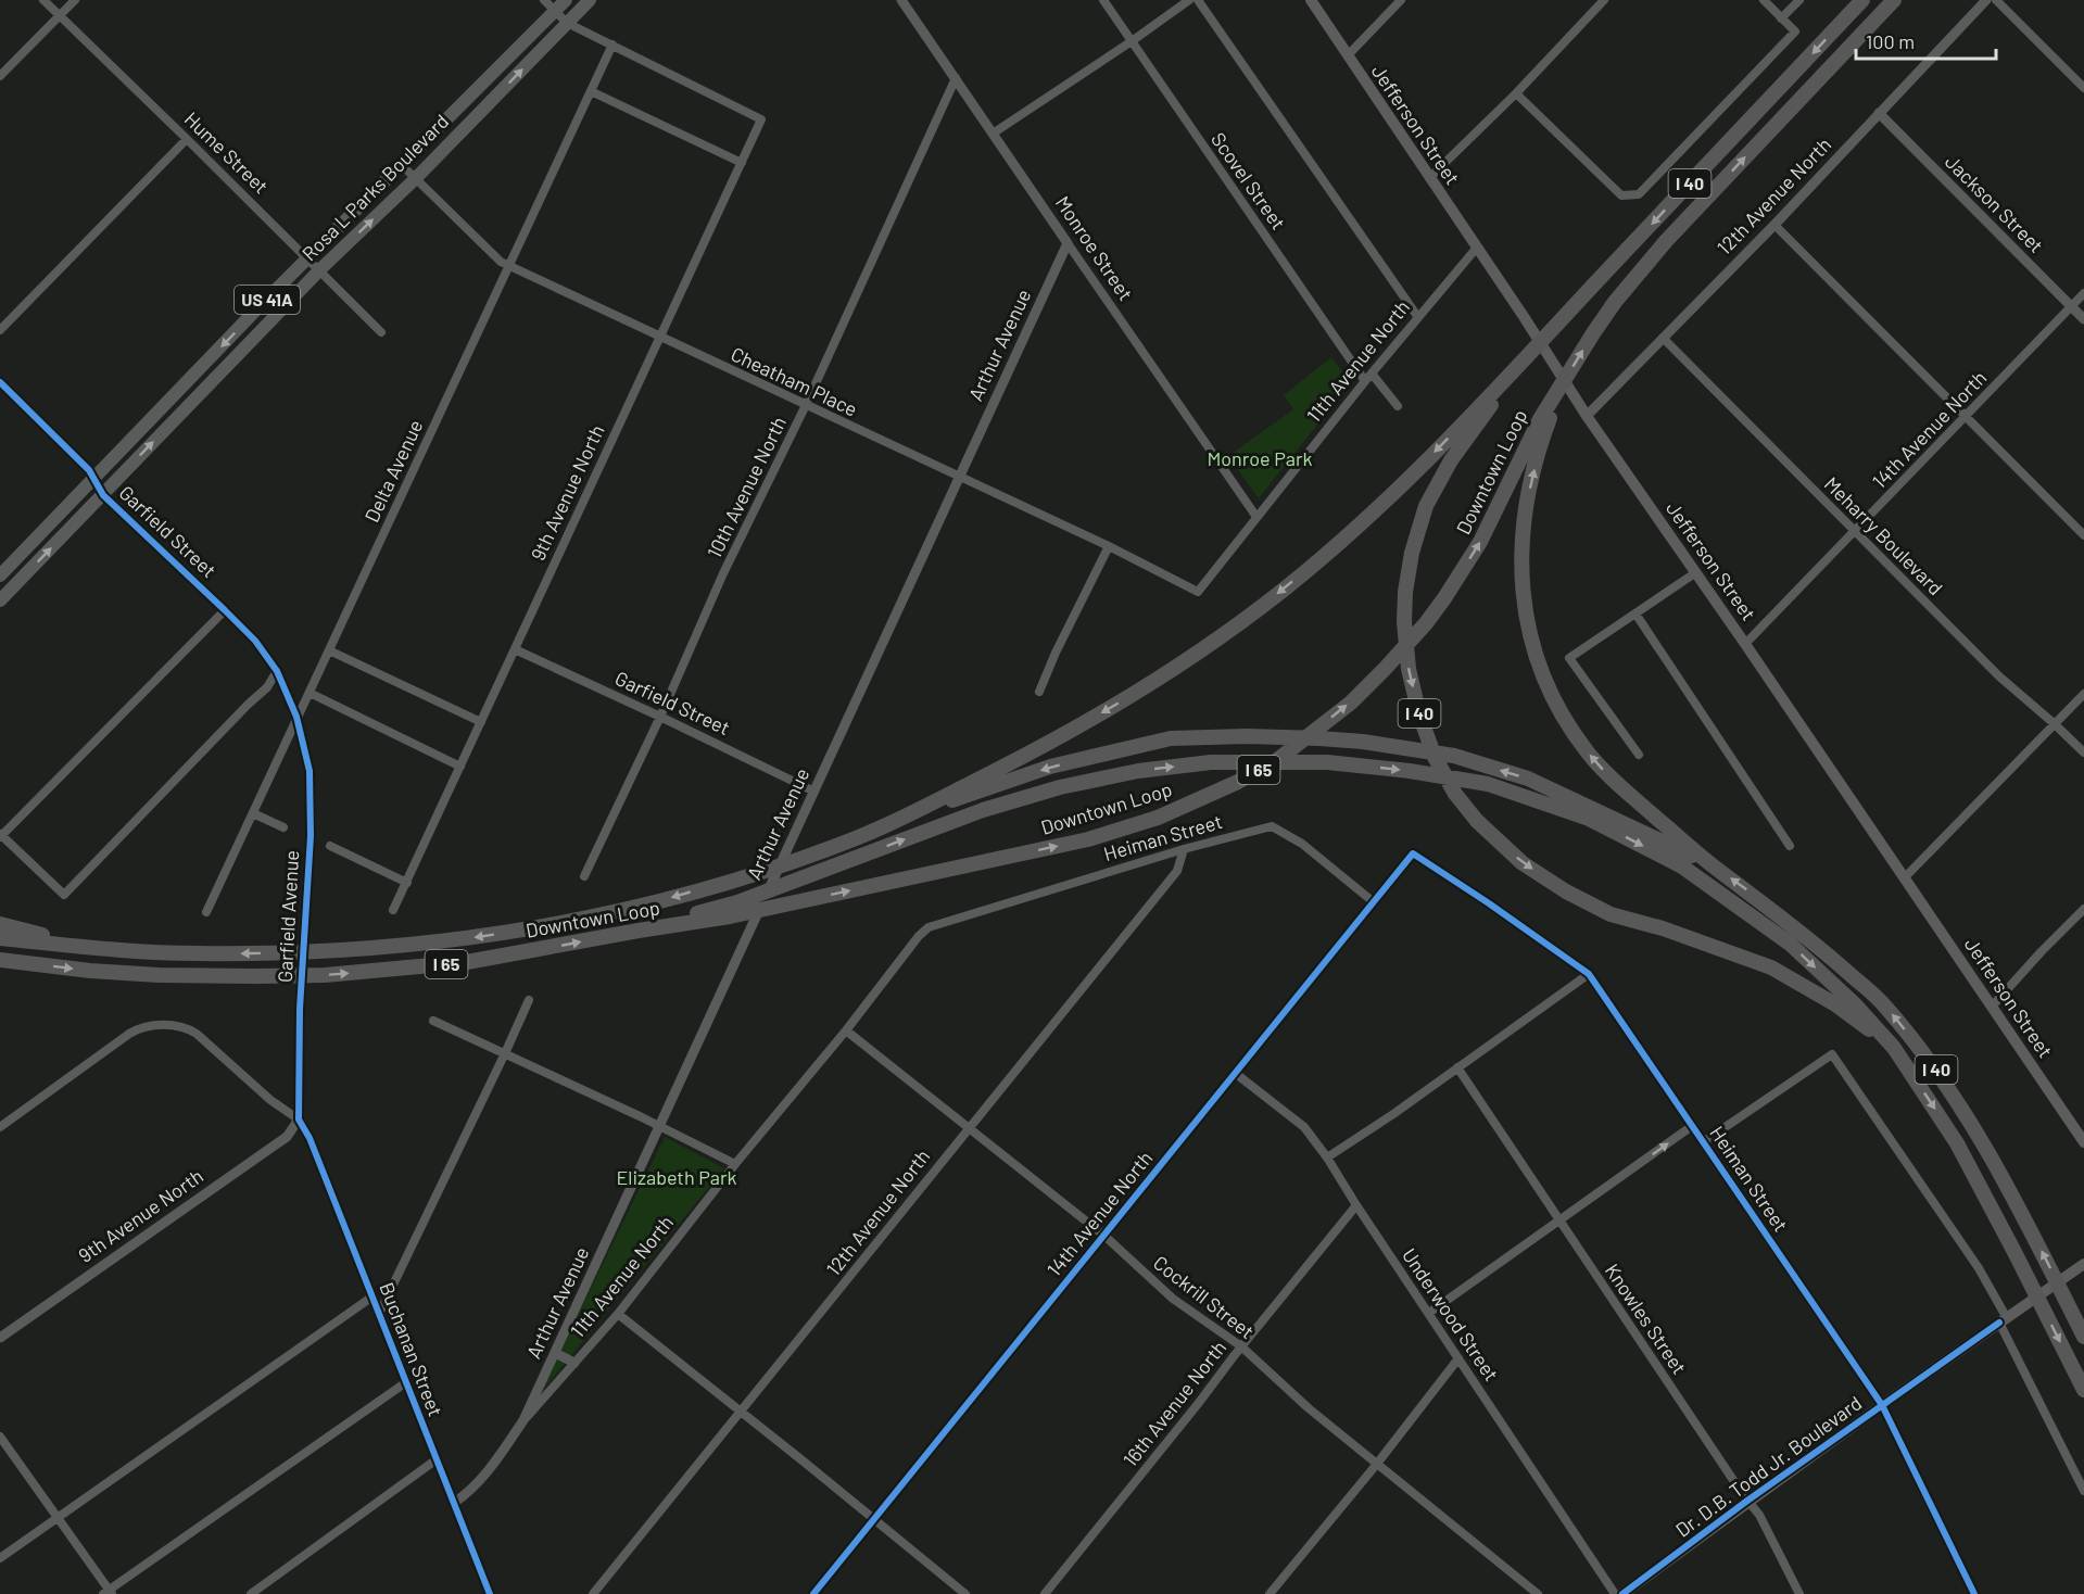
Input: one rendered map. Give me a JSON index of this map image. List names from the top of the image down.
{
  "streets": {
    "highway": ["I 40", "Downtown Loop", "I 65"],
    "main road": [
      "Jefferson Street",
      "Rosa L Parks Boulevard",
      "US 41A",
      "Dr. D.B. Todd Jr. Boulevard"
    ],
    "street": [
      "Hume Street",
      "Scovel Street",
      "12th Avenue North",
      "Jackson Street",
      "Monroe Street",
      "Arthur Avenue",
      "11th Avenue North",
      "Cheatham Place",
      "14th Avenue North",
      "Delta Avenue",
      "10th Avenue North",
      "9th Avenue North",
      "Garfield Street",
      "Meharry Boulevard",
      "Heiman Street",
      "Garfield Avenue",
      "Cockrill Street",
      "Underwood Street",
      "Knowles Street",
      "Buchanan Street",
      "16th Avenue North"
    ]
  },
  "crossings": [
    ["Jefferson Street", "12th Avenue North"],
    ["Jefferson Street", "11th Avenue North"],
    ["Jefferson Street", "14th Avenue North"],
    ["Hume Street", "Rosa L Parks Boulevard"],
    ["Scovel Street", "11th Avenue North"],
    ["I 40", "Downtown Loop"],
    ["Rosa L Parks Boulevard", "Cheatham Place"],
    ["Rosa L Parks Boulevard", "Garfield Street"],
    ["12th Avenue North", "Jackson Street"],
    ["12th Avenue North", "Meharry Boulevard"],
    ["12th Avenue North", "Heiman Street"],
    ["12th Avenue North", "Cockrill Street"],
    ["Jackson Street", "14th Avenue North"],
    ["Monroe Street", "Arthur Avenue"],
    ["Monroe Street", "11th Avenue North"],
    ["Monroe Street", "10th Avenue North"],
    ["Arthur Avenue", "11th Avenue North"],
    ["Arthur Avenue", "Cheatham Place"],
    ["Arthur Avenue", "Garfield Street"],
    ["11th Avenue North", "Cheatham Place"],
    ["11th Avenue North", "Heiman Street"],
    ["11th Avenue North", "Cockrill Street"],
    ["11th Avenue North", "Buchanan Street"],
    ["Cheatham Place", "Delta Avenue"],
    ["Cheatham Place", "10th Avenue North"],
    ["Cheatham Place", "9th Avenue North"],
    ["14th Avenue North", "Meharry Boulevard"],
    ["14th Avenue North", "Heiman Street"],
    ["14th Avenue North", "Cockrill Street"],
    ["14th Avenue North", "Underwood Street"],
    ["Delta Avenue", "9th Avenue North"],
    ["Delta Avenue", "Garfield Street"],
    ["Delta Avenue", "Garfield Avenue"],
    ["10th Avenue North", "Garfield Street"],
    ["9th Avenue North", "Garfield Street"],
    ["9th Avenue North", "Garfield Avenue"],
    ["9th Avenue North", "Buchanan Street"],
    ["Garfield Street", "Garfield Avenue"],
    ["Heiman Street", "Dr. D.B. Todd Jr. Boulevard"],
    ["Garfield Avenue", "Buchanan Street"],
    ["Cockrill Street", "16th Avenue North"],
    ["Underwood Street", "16th Avenue North"],
    ["Knowles Street", "Dr. D.B. Todd Jr. Boulevard"]
  ],
  "parks": ["Monroe Park", "Elizabeth Park"],
  "scale_bar": "100 m"
}
